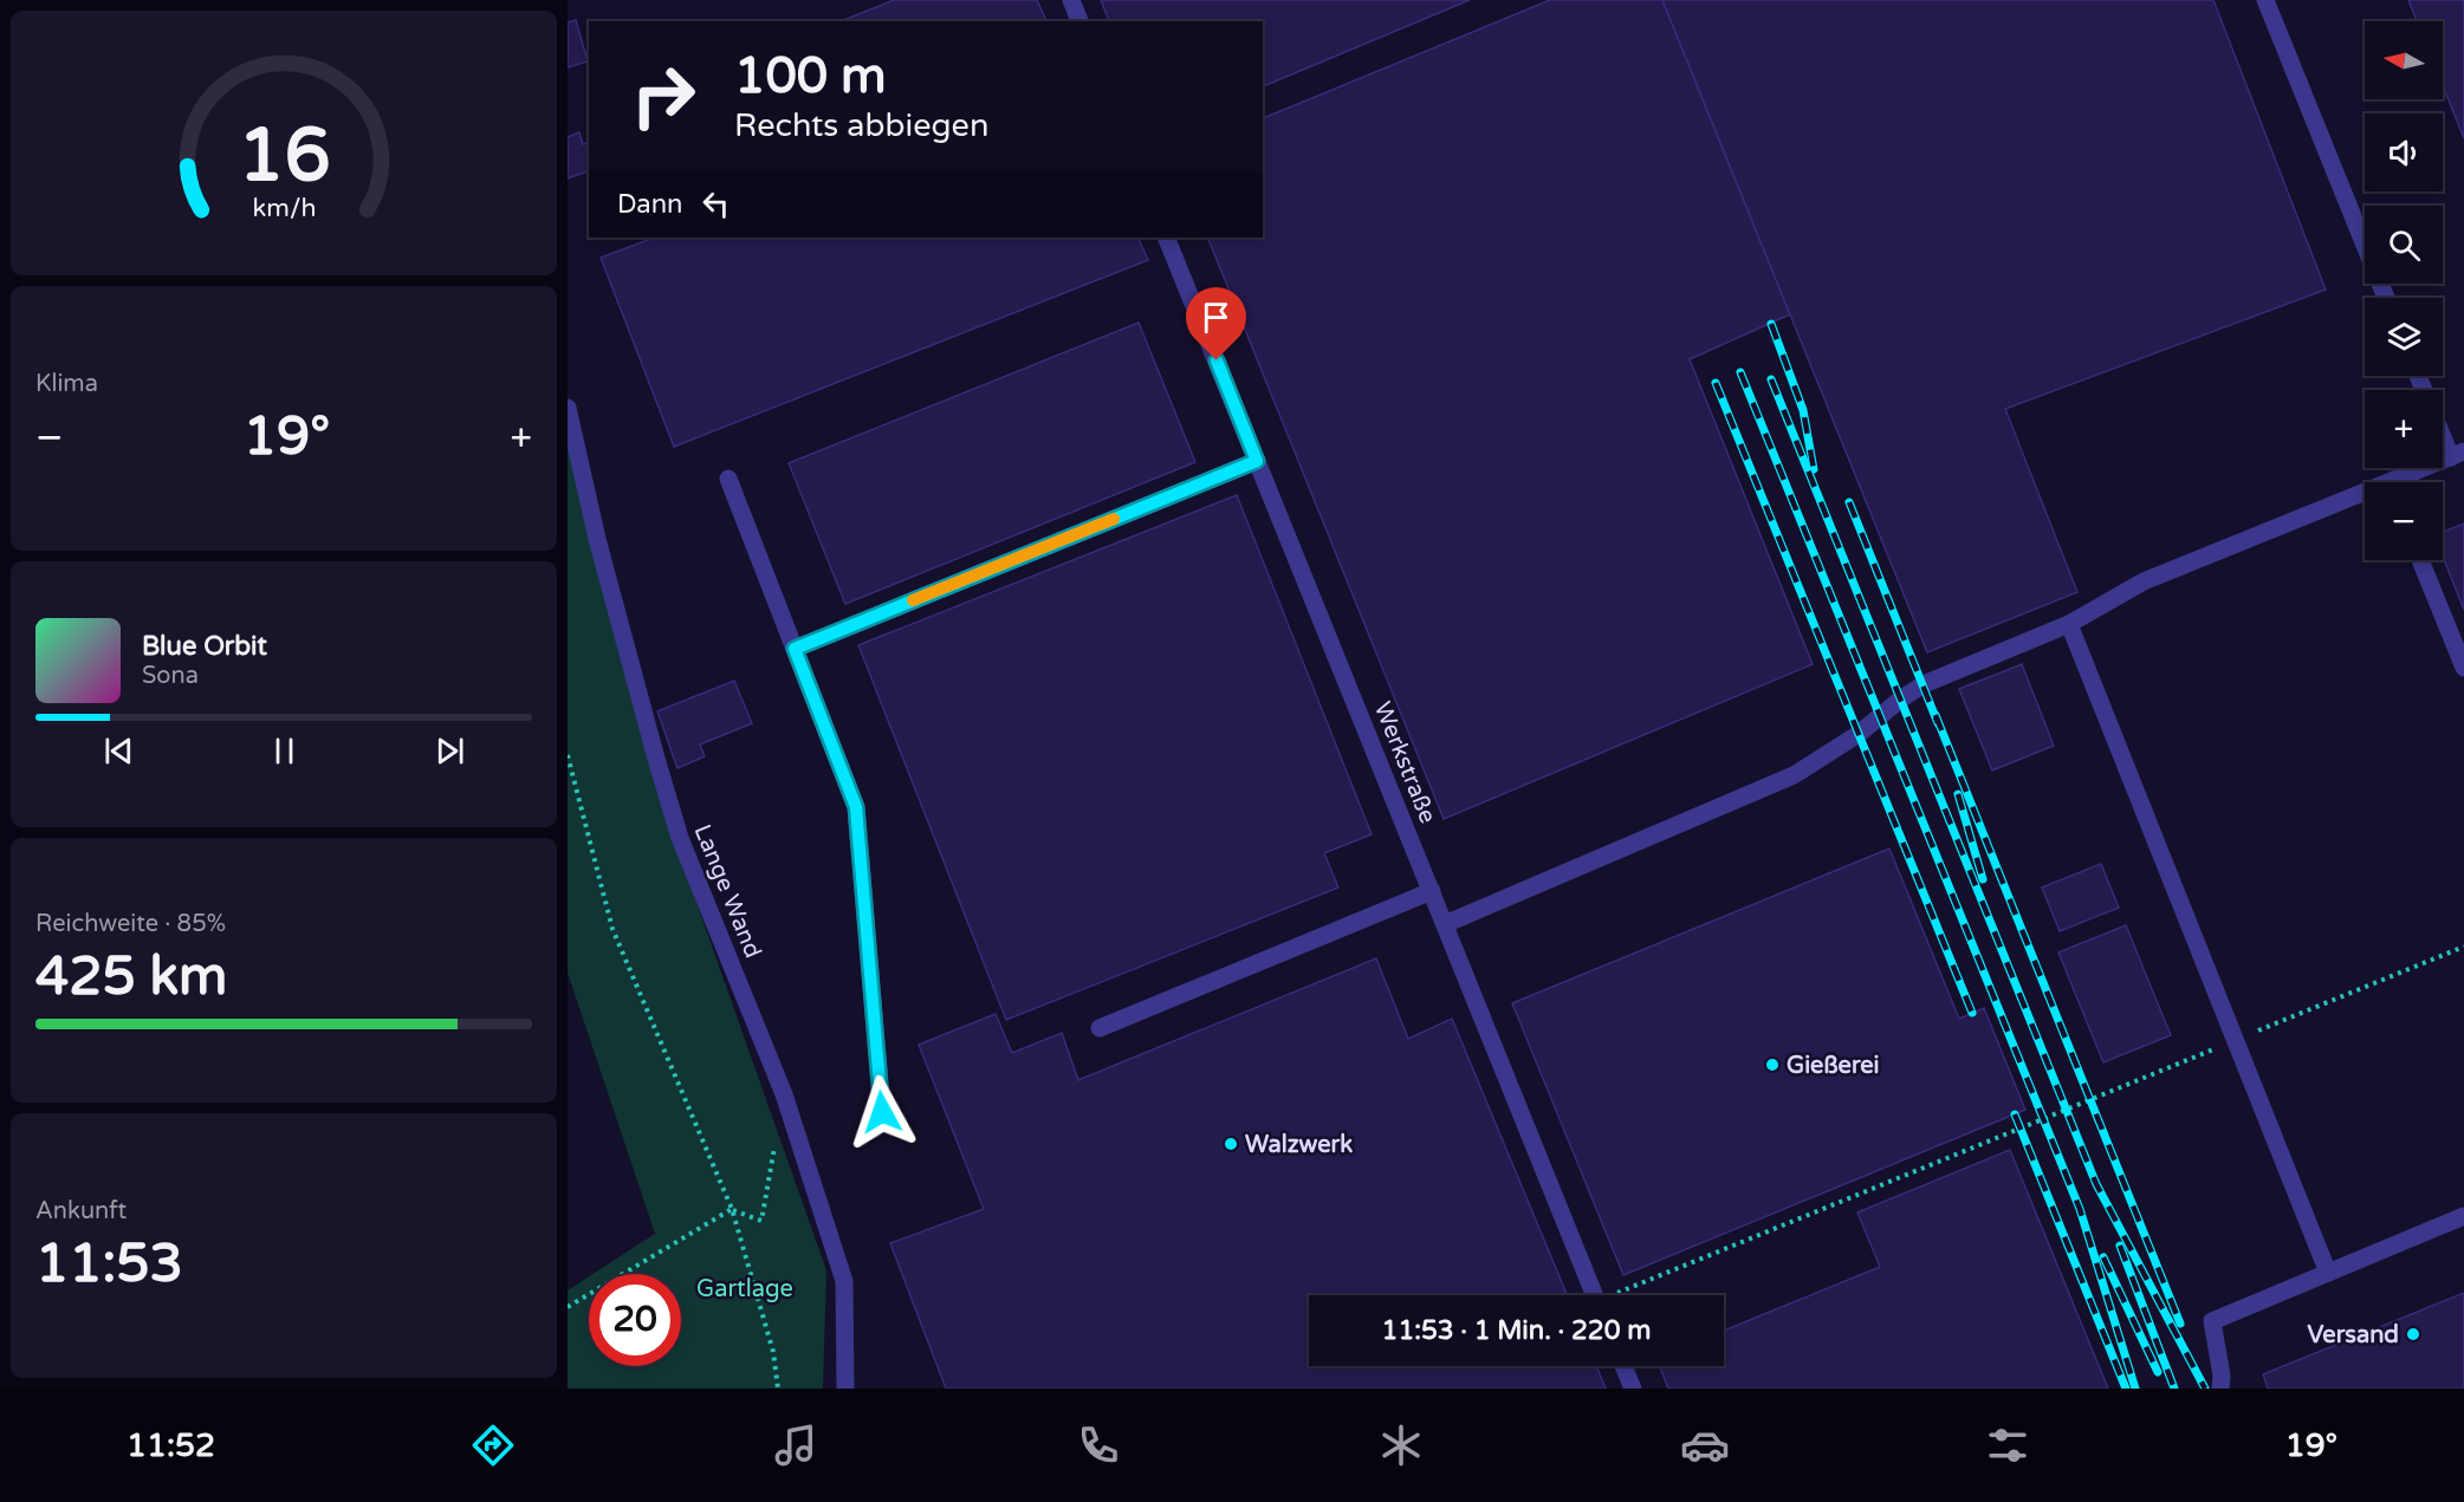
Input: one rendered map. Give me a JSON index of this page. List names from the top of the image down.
{
  "streets": {
    "street": ["Werkstraße", "Lange Wand"]
  },
  "parks": ["Gartlage"],
  "places": ["Gießerei", "Walzwerk", "Versand"],
  "north": "left",
  "page": {
    "map_buttons": ["+", "−"],
    "turn": ["100 m", "Rechts abbiegen"],
    "then": "Dann",
    "tile": [
      "Klima",
      ["Reichweite · 85%", "425 km"],
      ["Ankunft", "11:53"]
    ],
    "heat": ["−", "19°", "+"],
    "song": ["Blue Orbit", "Sona"],
    "limit": "20",
    "trip": "11:53 · 1 Min. · 220 m",
    "tabs": ["11:52", "19°"],
    "gauge": ["16", "km/h"]
  }
}
